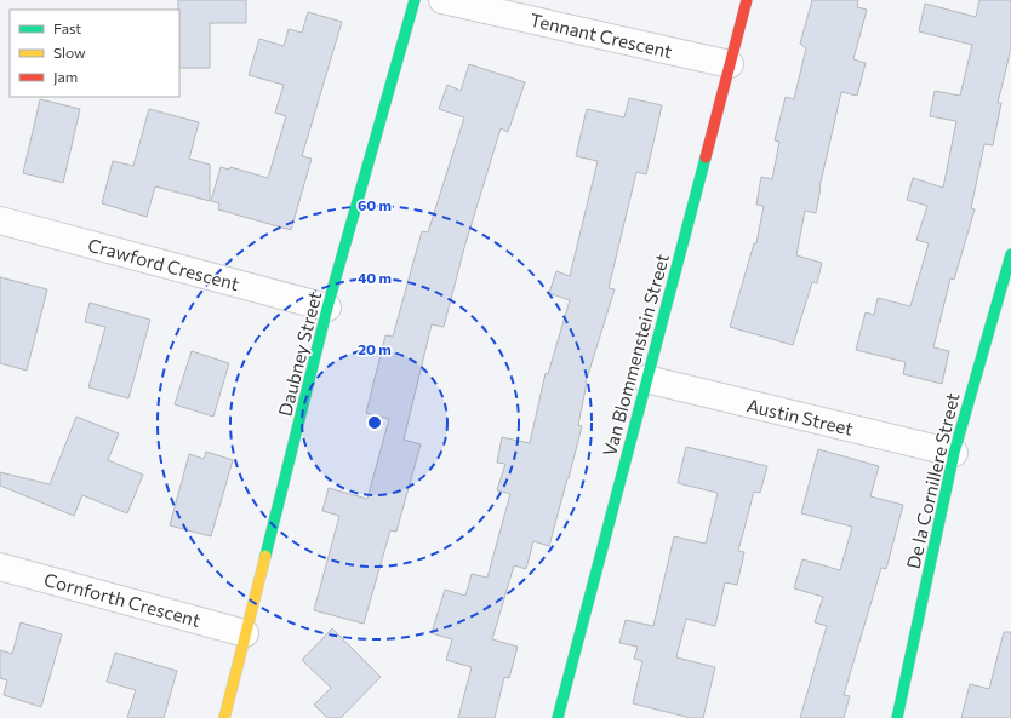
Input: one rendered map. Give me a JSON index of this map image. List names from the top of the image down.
{
  "streets": {
    "street": [
      "Tennant Crescent",
      "Crawford Crescent",
      "Daubney Street",
      "Van Blommenstein Street",
      "Austin Street",
      "De la Cornillere Street",
      "Cornforth Crescent"
    ]
  },
  "crossings": [
    ["Tennant Crescent", "Van Blommenstein Street"],
    ["Crawford Crescent", "Daubney Street"],
    ["Daubney Street", "Cornforth Crescent"],
    ["Van Blommenstein Street", "Austin Street"],
    ["Austin Street", "De la Cornillere Street"]
  ],
  "legend": ["Fast", "Slow", "Jam"],
  "rings": ["60 m", "40 m", "20 m"]
}
